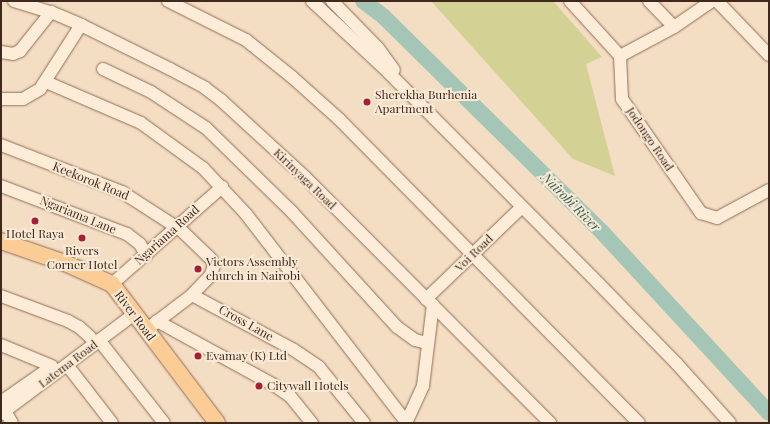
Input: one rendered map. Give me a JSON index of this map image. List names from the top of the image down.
{
  "streets": {
    "main road": ["River Road"],
    "street": [
      "Jodongo Road",
      "Kirinyaga Road",
      "Keekorok Road",
      "Ngariama Lane",
      "Ngariama Road",
      "Voi Road",
      "Cross Lane",
      "Latema Road"
    ]
  },
  "crossings": [
    ["Kirinyaga Road", "Voi Road"],
    ["Keekorok Road", "Ngariama Road"],
    ["Keekorok Road", "Cross Lane"],
    ["Ngariama Lane", "Ngariama Road"],
    ["Ngariama Road", "River Road"],
    ["River Road", "Latema Road"]
  ],
  "water": ["Nairobi River"],
  "places": [
    "Sherekha Burhenia Apartment",
    "Hotel Raya",
    "Rivers Corner Hotel",
    "Victors Assembly church in Nairobi",
    "Evamay (K) Ltd",
    "Citywall Hotels"
  ]
}
